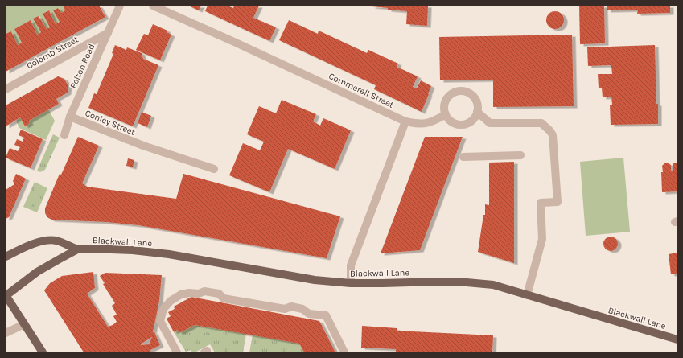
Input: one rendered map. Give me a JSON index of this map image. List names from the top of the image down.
{
  "streets": {
    "main road": ["Blackwall Lane"],
    "street": [
      "Colomb Street",
      "Pelton Road",
      "Commerell Street",
      "Conley Street"
    ]
  },
  "crossings": [
    ["Colomb Street", "Pelton Road"],
    ["Pelton Road", "Conley Street"]
  ]
}
